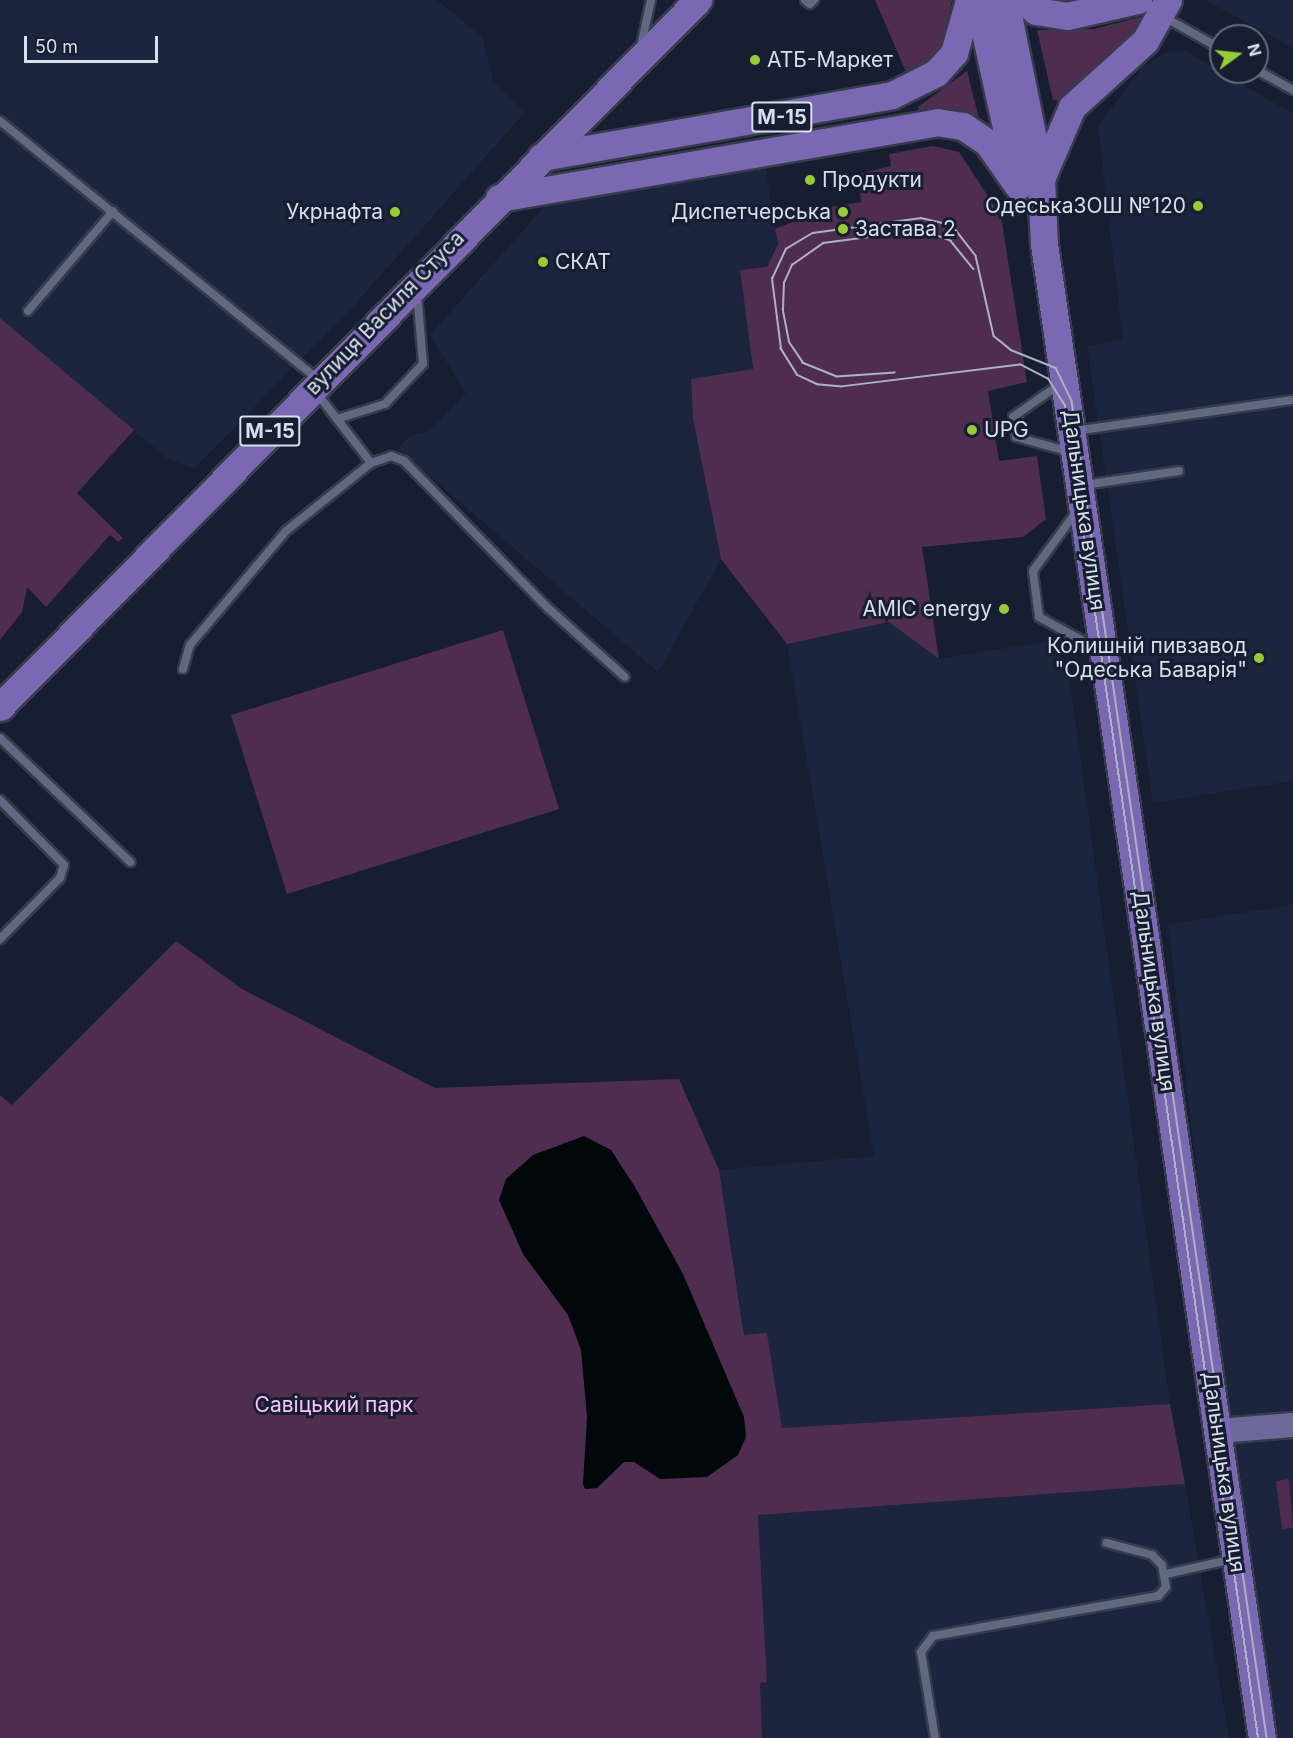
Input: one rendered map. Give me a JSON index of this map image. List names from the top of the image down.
{
  "streets": {
    "main road": ["М-15", "вулиця Василя Стуса", "Дальницька вулиця"]
  },
  "crossings": [
    ["М-15", "вулиця Василя Стуса"]
  ],
  "parks": ["Савіцький парк"],
  "places": [
    "АТБ-Маркет",
    "Продукти",
    "ОдеськаЗОШ №120",
    "Укрнафта",
    "Диспетчерська",
    "Застава 2",
    "СКАТ",
    "UPG",
    "AMIC energy",
    "Колишній пивзавод \"Одеська Баварія\""
  ],
  "scale_bar": "50 m",
  "north": "right"
}
